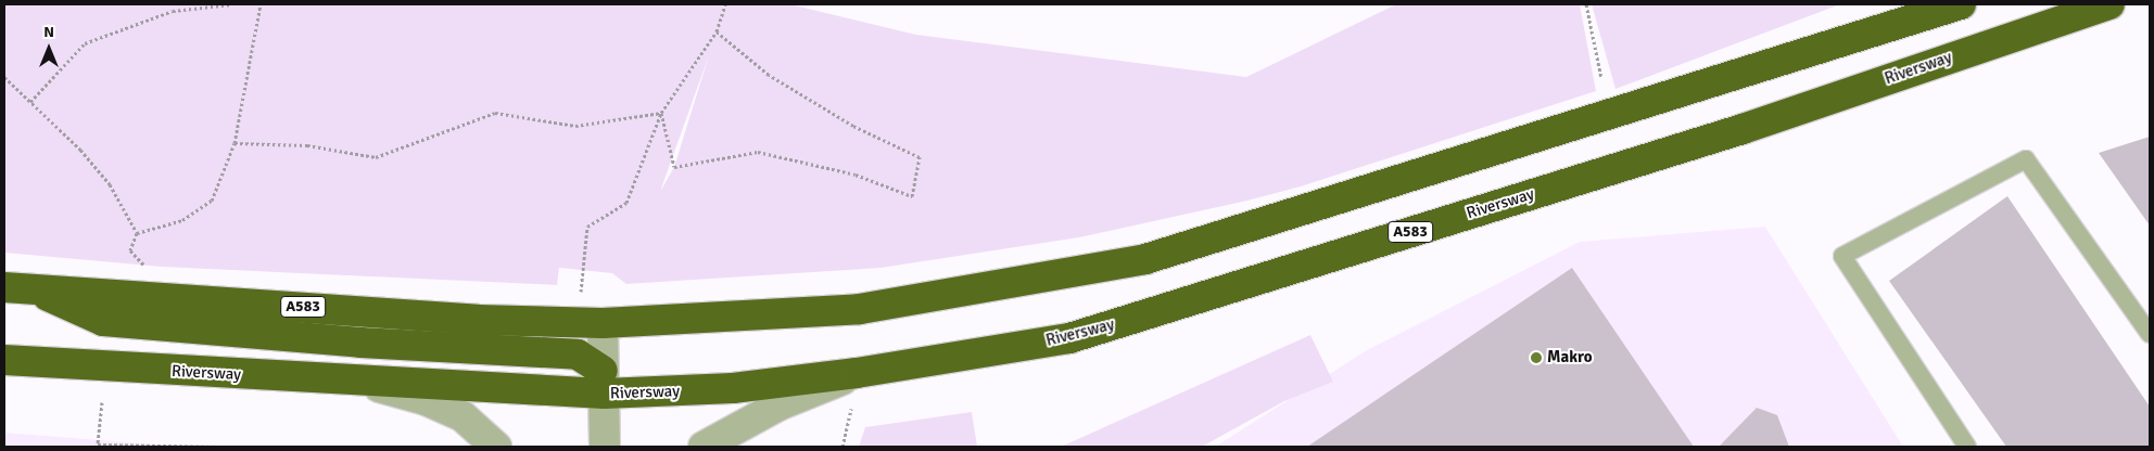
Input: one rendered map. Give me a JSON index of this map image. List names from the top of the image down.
{
  "streets": {
    "highway": ["Riversway", "A583"]
  },
  "crossings": [
    ["Riversway", "A583"]
  ],
  "places": ["Makro"],
  "north": "top"
}
